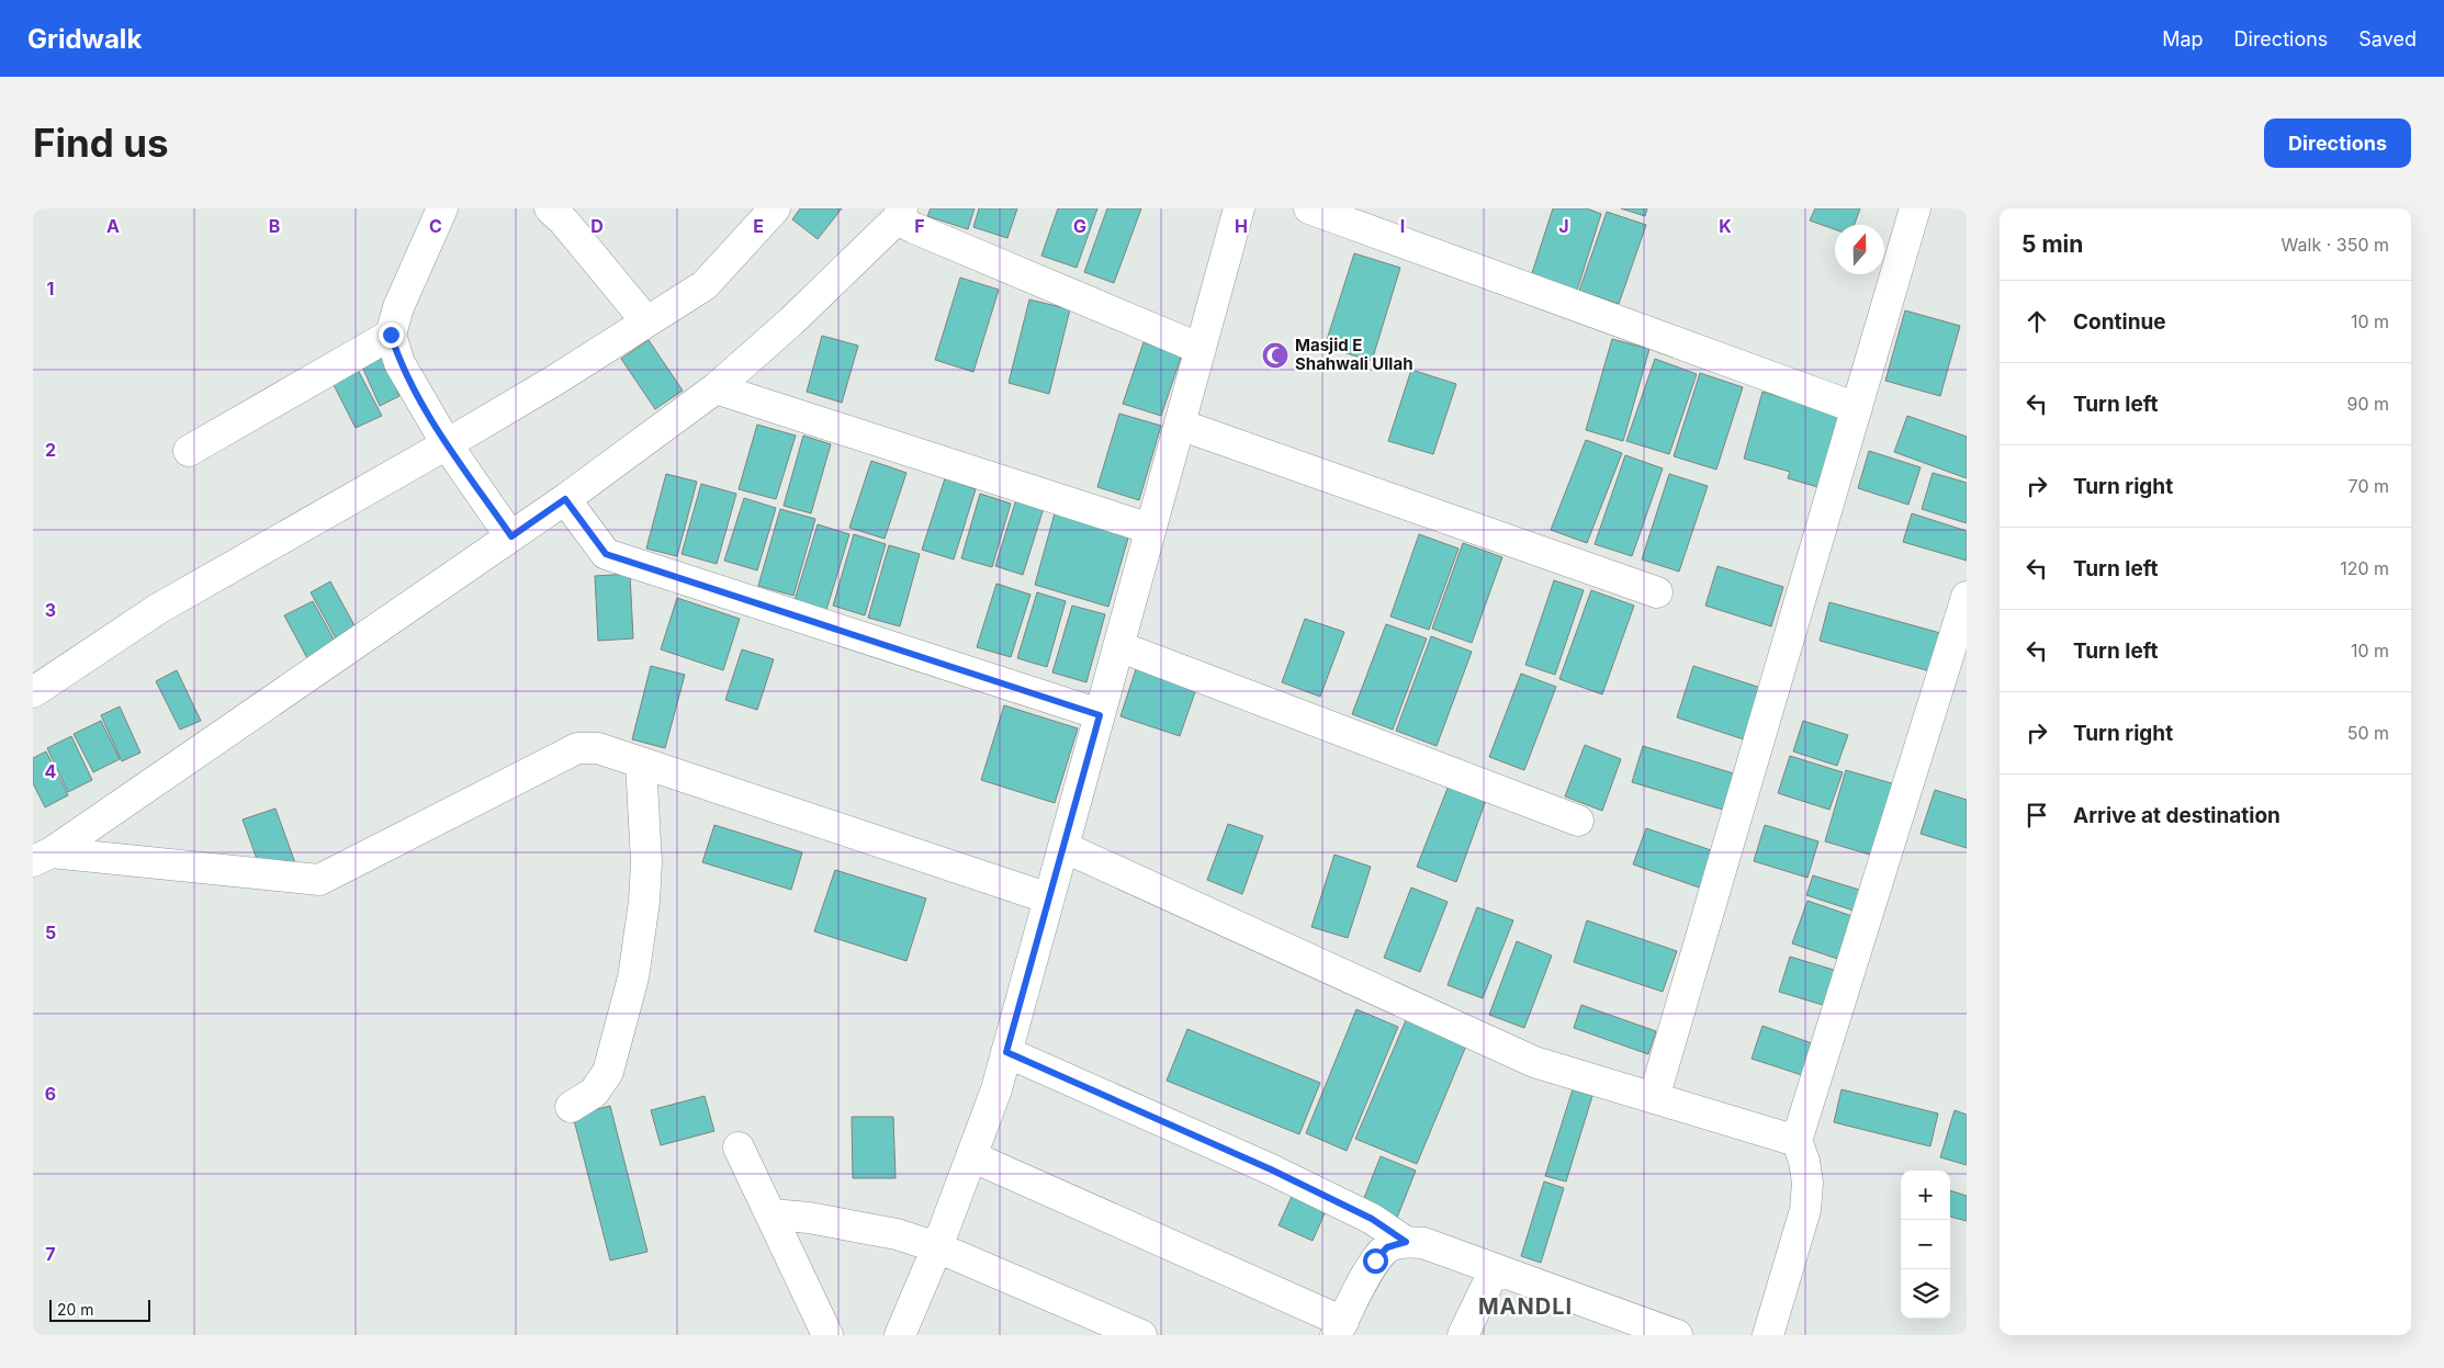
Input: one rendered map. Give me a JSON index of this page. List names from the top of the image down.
{
  "districts": ["MANDLI"],
  "places": {
    "mosque": ["Masjid E Shahwali Ullah"]
  },
  "scale_bar": "20 m",
  "north": "top",
  "page": {
    "header": "Gridwalk",
    "nav": ["Map", "Directions", "Saved"],
    "buttons": "Directions",
    "title": "Find us",
    "heading": ["5 min", "Walk · 350 m"],
    "list": [
      ["Continue", "10 m"],
      ["Turn left", "90 m"],
      ["Turn right", "70 m"],
      ["Turn left", "120 m"],
      ["Turn left", "10 m"],
      ["Turn right", "50 m"],
      "Arrive at destination"
    ],
    "map_buttons": ["+", "−"],
    "scale": "20 m"
  },
  "grid": {
    "columns": [
      "A",
      "B",
      "C",
      "D",
      "E",
      "F",
      "G",
      "H",
      "I",
      "J",
      "K"
    ],
    "rows": [
      "1",
      "2",
      "3",
      "4",
      "5",
      "6",
      "7"
    ]
  }
}
